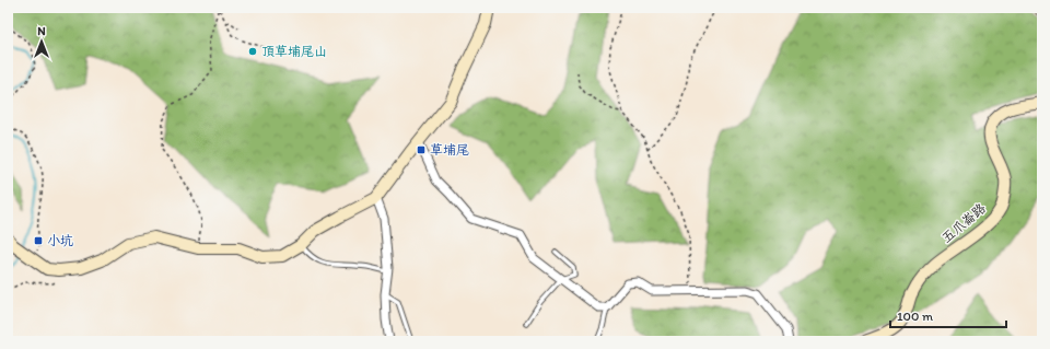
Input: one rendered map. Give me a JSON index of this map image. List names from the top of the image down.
{
  "streets": {
    "street": ["五爪崙路"]
  },
  "places": {
    "other": ["頂草埔尾山"],
    "transit": ["草埔尾", "小坑"]
  },
  "scale_bar": "100 m",
  "north": "top"
}
